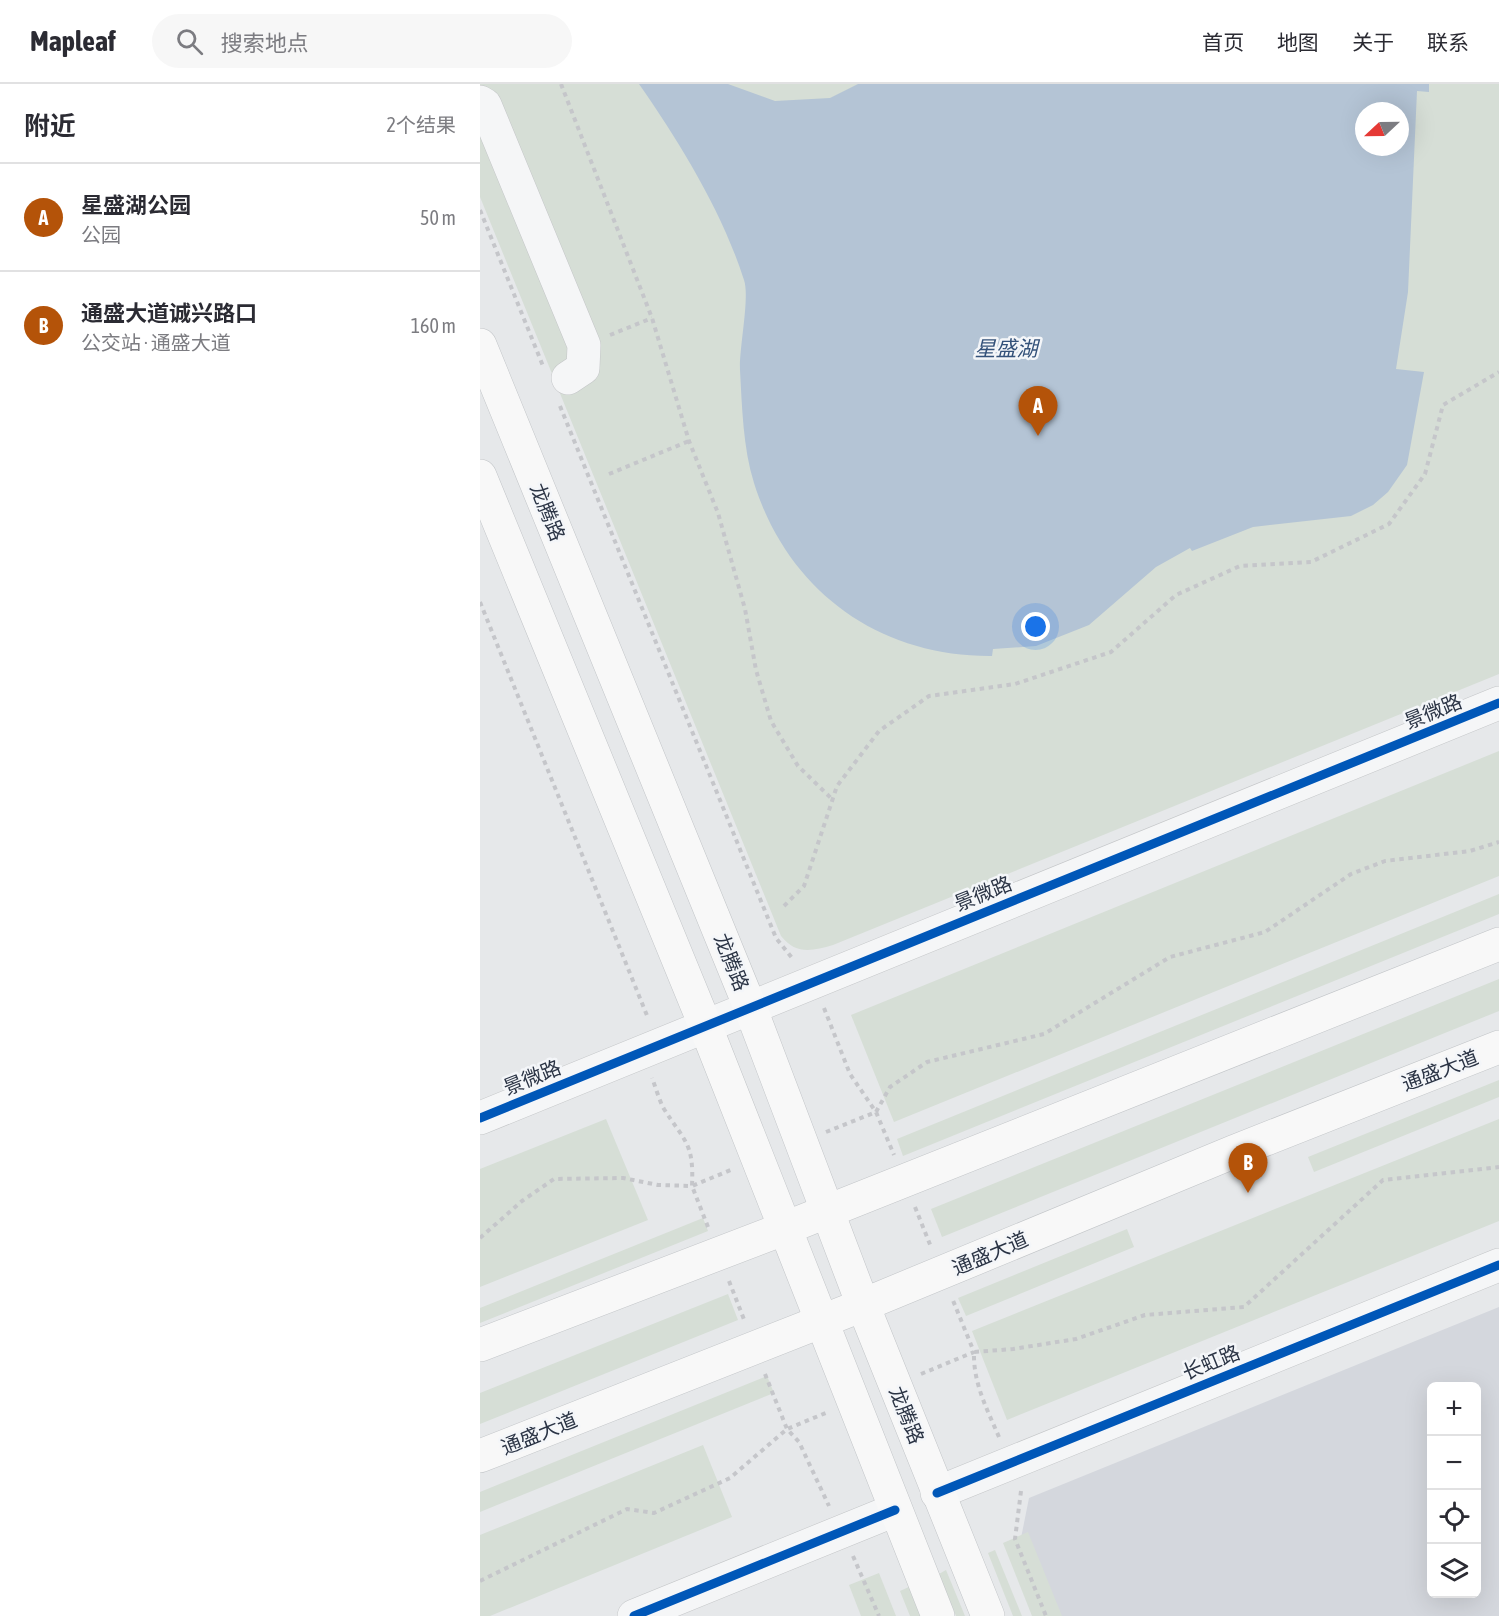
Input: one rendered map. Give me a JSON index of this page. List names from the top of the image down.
{
  "streets": {
    "main road": ["龙腾路", "通盛大道"],
    "street": ["景微路", "长虹路"]
  },
  "crossings": [
    ["龙腾路", "景微路"],
    ["龙腾路", "通盛大道"],
    ["龙腾路", "长虹路"]
  ],
  "water": ["星盛湖"],
  "north": "left",
  "page": {
    "header": "Mapleaf",
    "search": "搜索地点",
    "nav": [
      "首页",
      "地图",
      "关于",
      "联系"
    ],
    "heading": ["附近", "2个结果"],
    "list": [
      {
        "mark": "A",
        "name": "星盛湖公园",
        "note": "公园",
        "value": "50 m"
      },
      {
        "mark": "B",
        "name": "通盛大道诚兴路口",
        "note": "公交站 · 通盛大道",
        "value": "160 m"
      }
    ],
    "pins": ["A", "B"],
    "map_buttons": ["+", "−"]
  }
}
